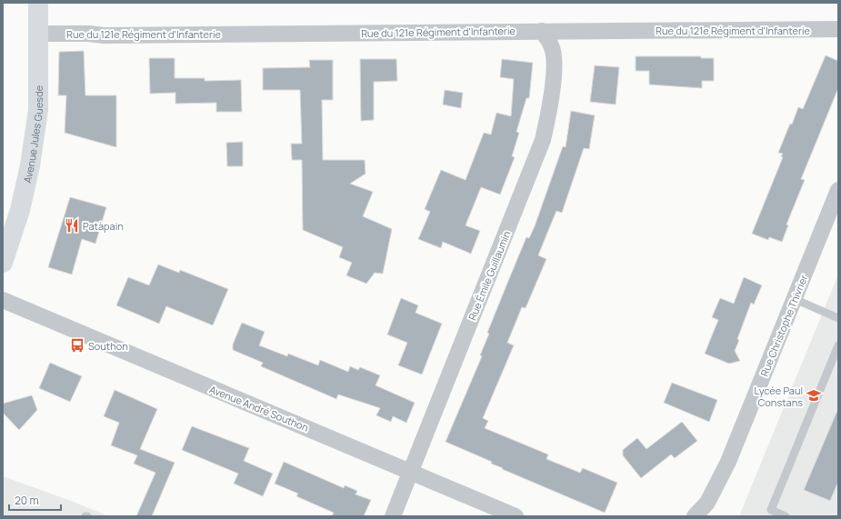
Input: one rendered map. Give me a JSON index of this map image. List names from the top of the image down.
{
  "streets": {
    "main road": ["Avenue Jules Guesde"],
    "street": [
      "Rue du 121e Régiment d'Infanterie",
      "Rue Émile Guillaumin",
      "Rue Christophe Thivrier",
      "Avenue André Southon"
    ]
  },
  "crossings": [
    ["Rue du 121e Régiment d'Infanterie", "Avenue Jules Guesde"],
    ["Rue du 121e Régiment d'Infanterie", "Rue Émile Guillaumin"],
    ["Rue Émile Guillaumin", "Avenue André Southon"]
  ],
  "places": {
    "restaurant": ["Patàpain"],
    "bus stop": ["Southon"],
    "school or university": ["Lycée Paul Constans"]
  },
  "scale_bar": "20 m"
}
